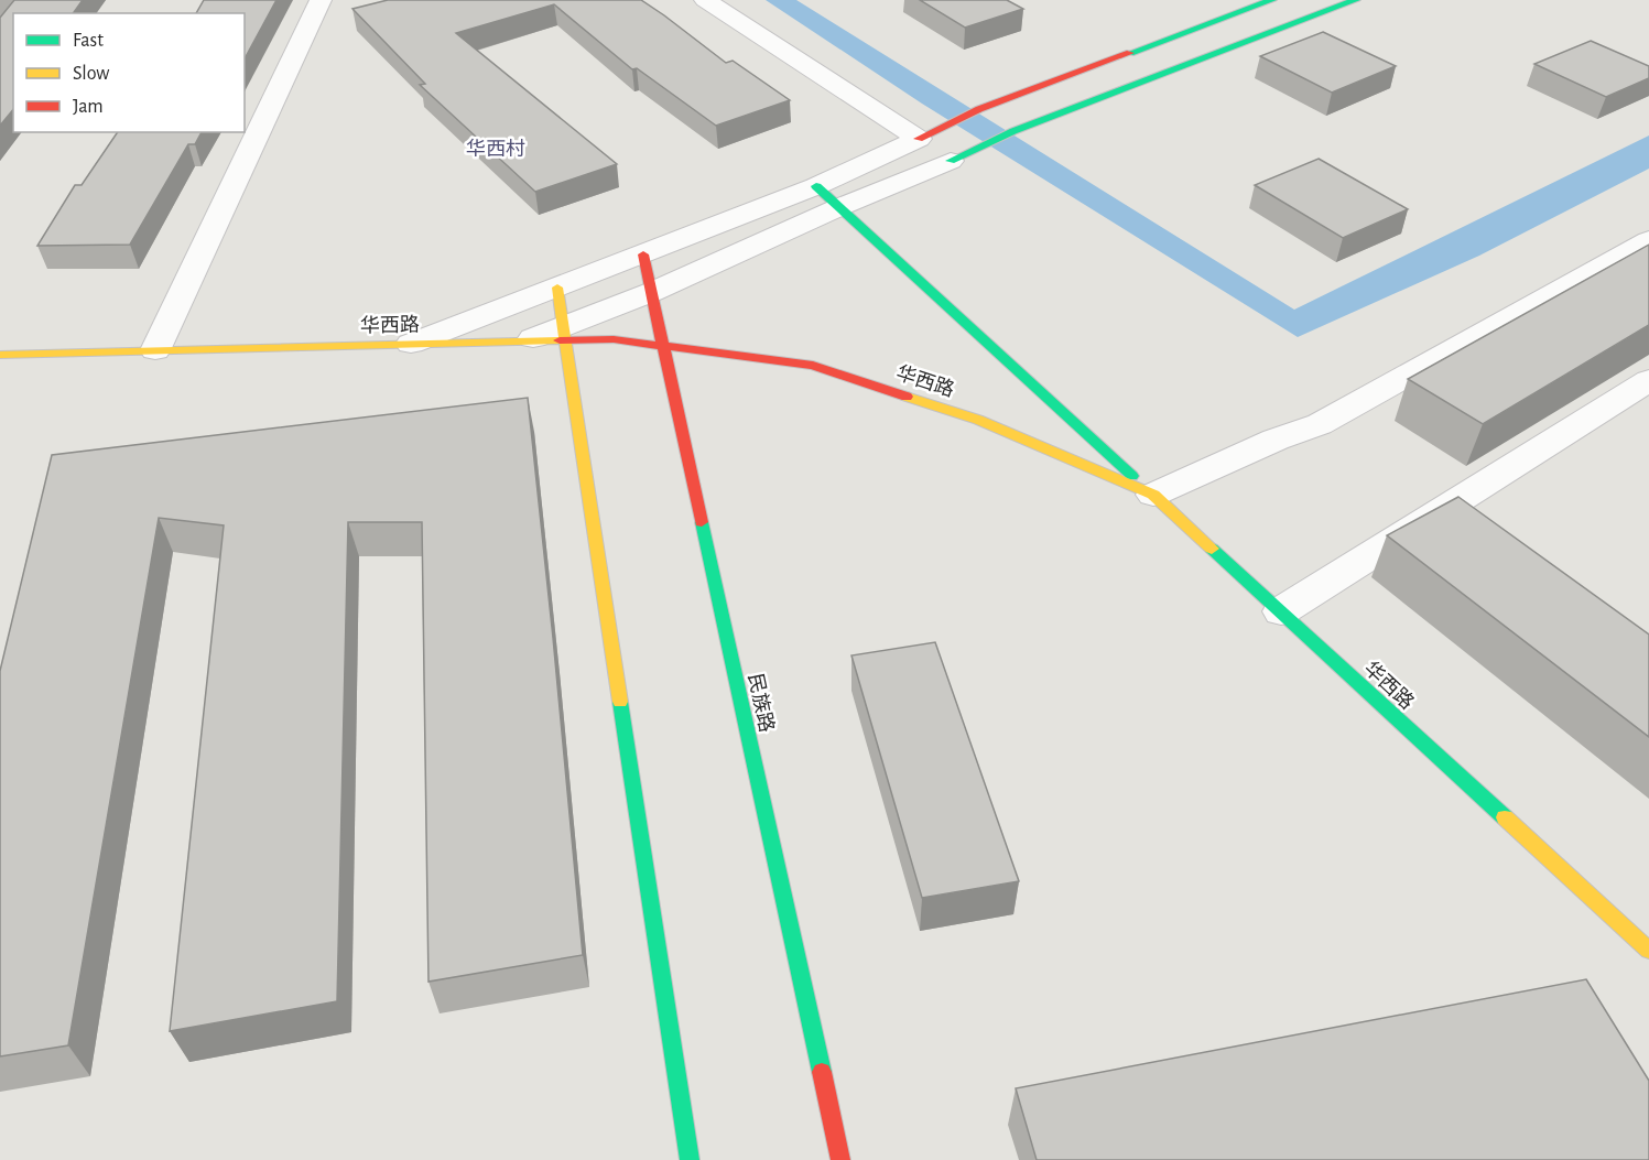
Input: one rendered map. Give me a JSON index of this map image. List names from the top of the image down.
{
  "streets": {
    "street": ["华西路", "民族路"]
  },
  "crossings": [
    ["华西路", "民族路"]
  ],
  "districts": ["华西村"],
  "legend": ["Fast", "Slow", "Jam"]
}
